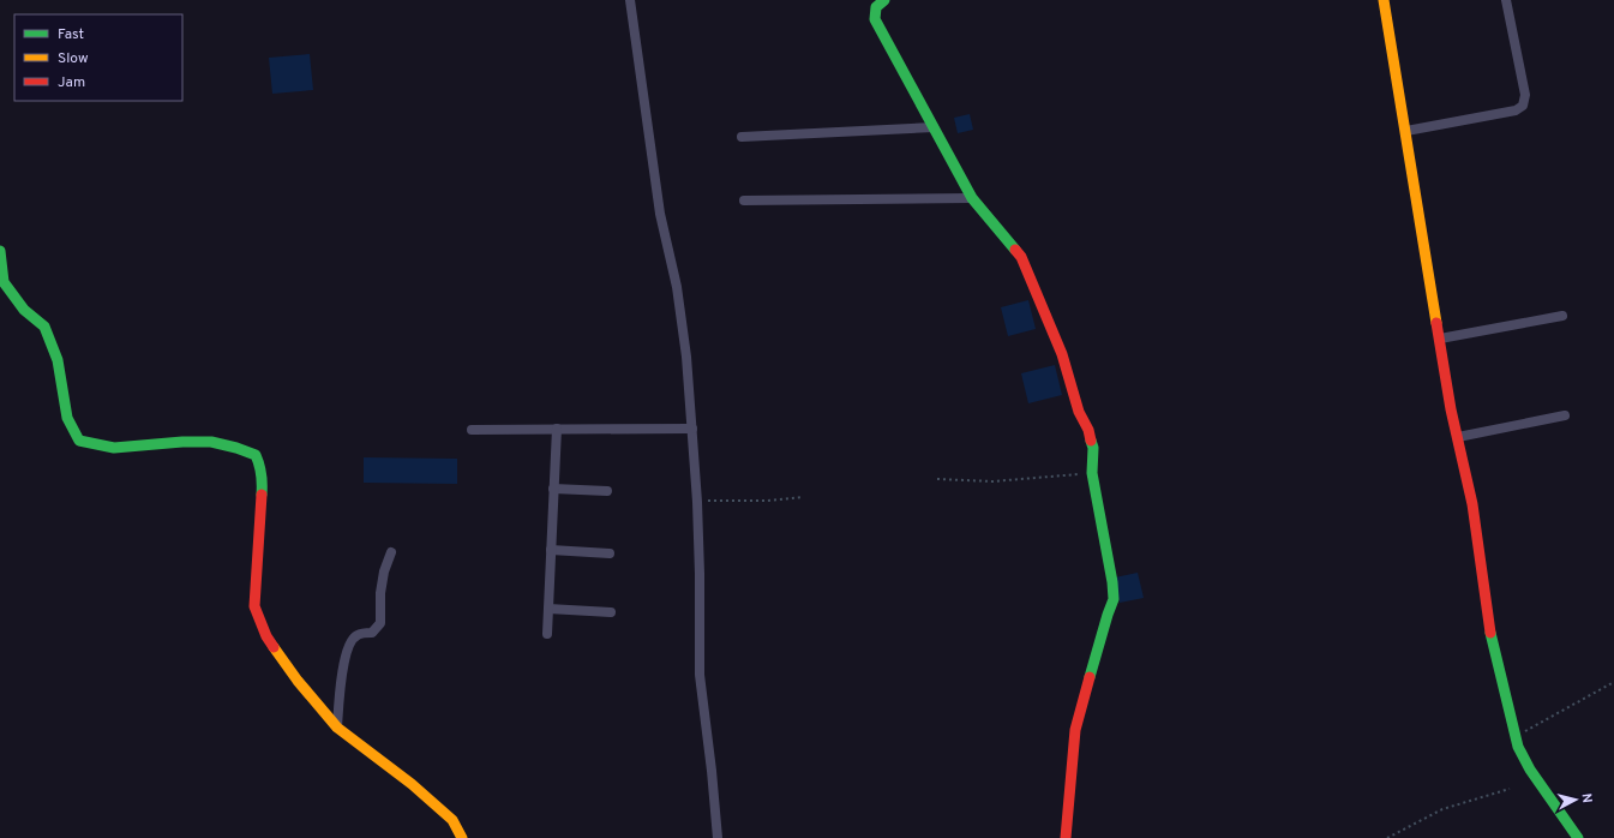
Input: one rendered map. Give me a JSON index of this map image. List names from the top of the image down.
{
  "legend": ["Fast", "Slow", "Jam"],
  "north": "right"
}
